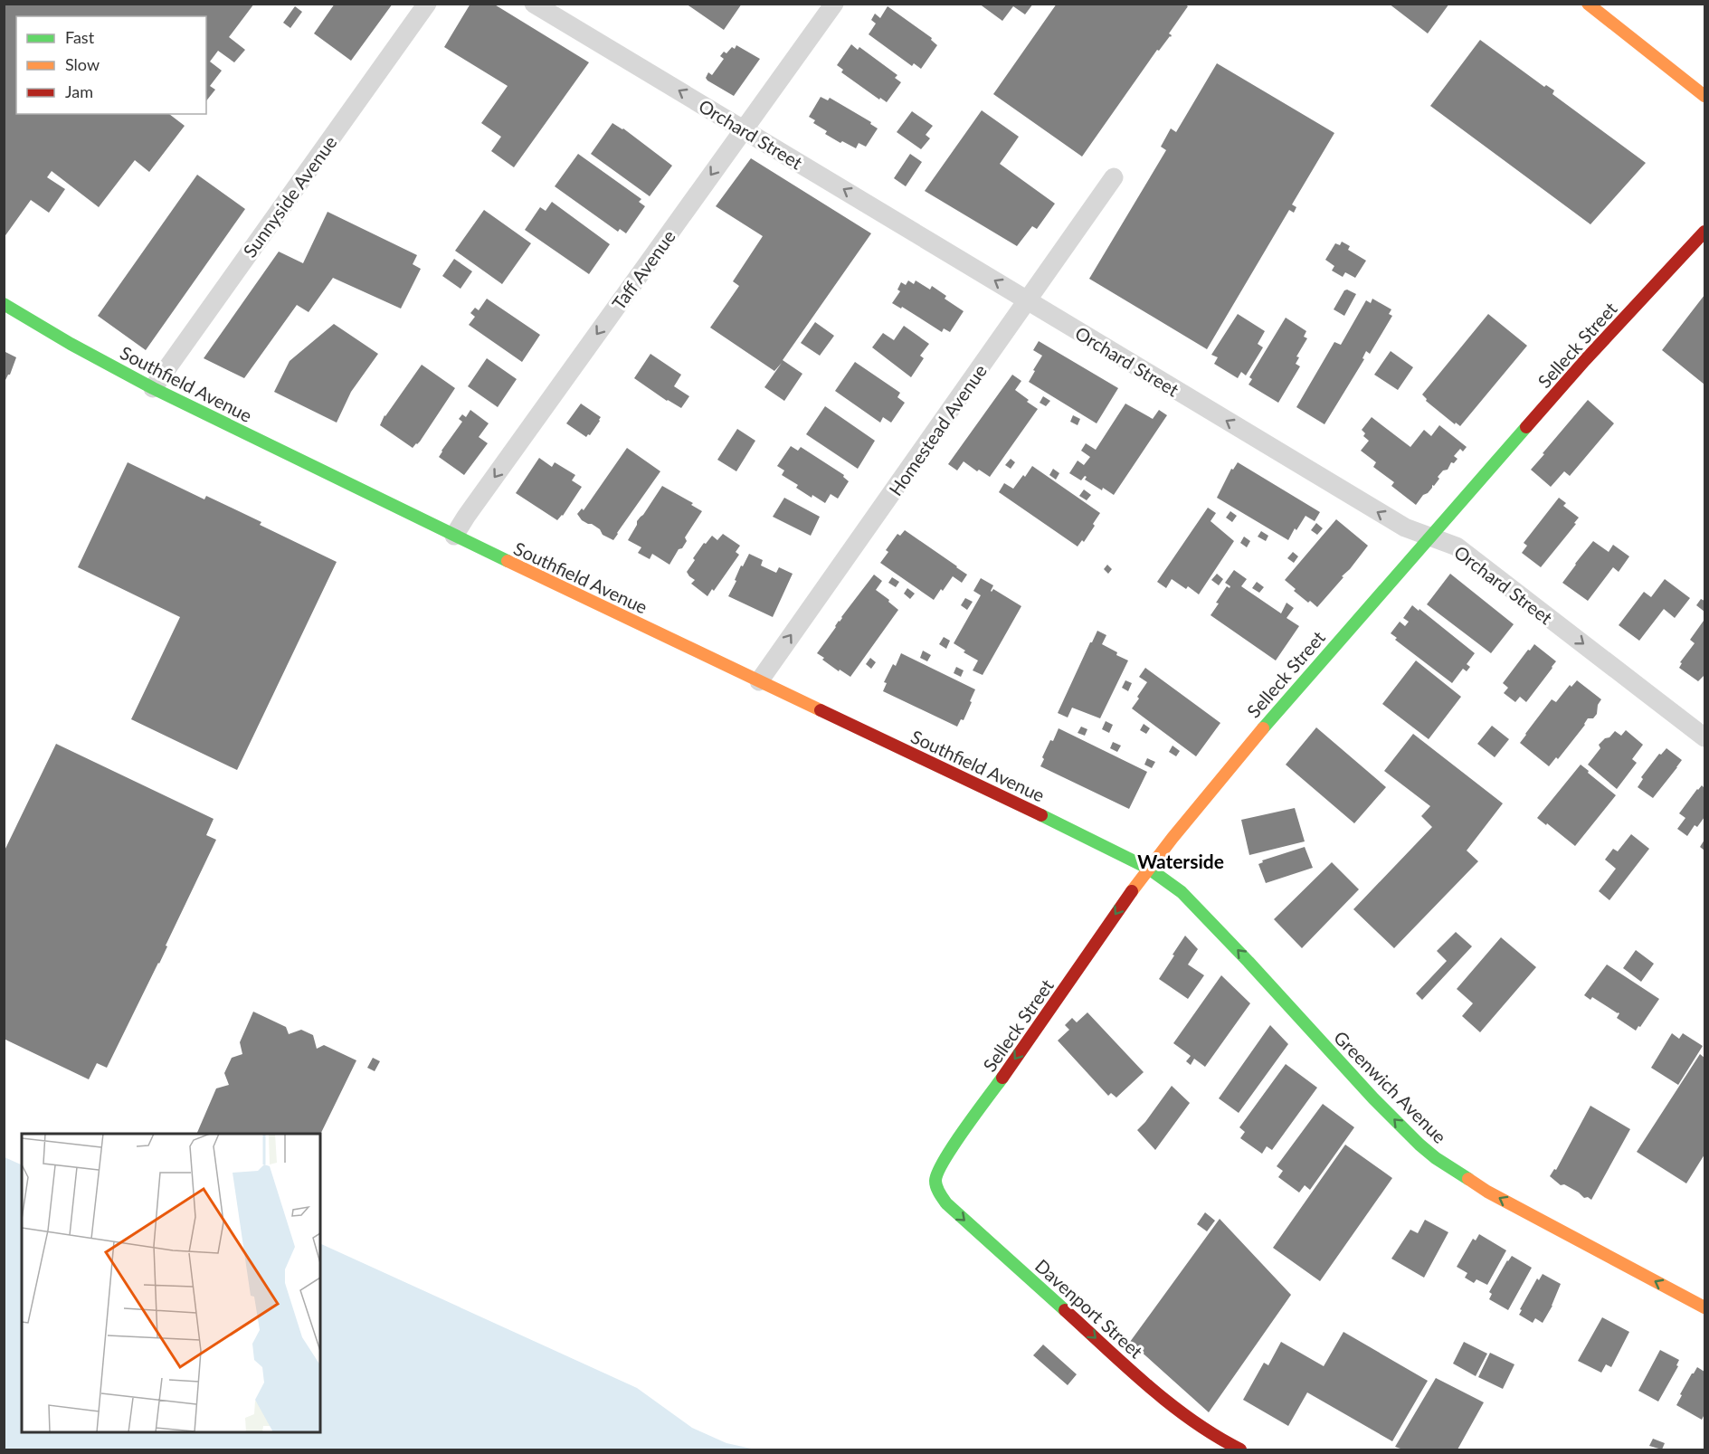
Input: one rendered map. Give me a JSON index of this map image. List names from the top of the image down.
{
  "streets": {
    "main road": [
      "Selleck Street",
      "Southfield Avenue",
      "Greenwich Avenue",
      "Davenport Street"
    ],
    "street": [
      "Orchard Street",
      "Sunnyside Avenue",
      "Taff Avenue",
      "Homestead Avenue"
    ]
  },
  "crossings": [
    ["Orchard Street", "Taff Avenue"],
    ["Orchard Street", "Selleck Street"],
    ["Orchard Street", "Homestead Avenue"],
    ["Sunnyside Avenue", "Southfield Avenue"],
    ["Taff Avenue", "Southfield Avenue"],
    ["Selleck Street", "Southfield Avenue"],
    ["Selleck Street", "Greenwich Avenue"],
    ["Selleck Street", "Davenport Street"],
    ["Southfield Avenue", "Homestead Avenue"],
    ["Southfield Avenue", "Greenwich Avenue"]
  ],
  "one_way": [
    "Taff Avenue",
    "Homestead Avenue",
    "Greenwich Avenue",
    "Davenport Street"
  ],
  "districts": ["Waterside"],
  "legend": ["Fast", "Slow", "Jam"]
}
